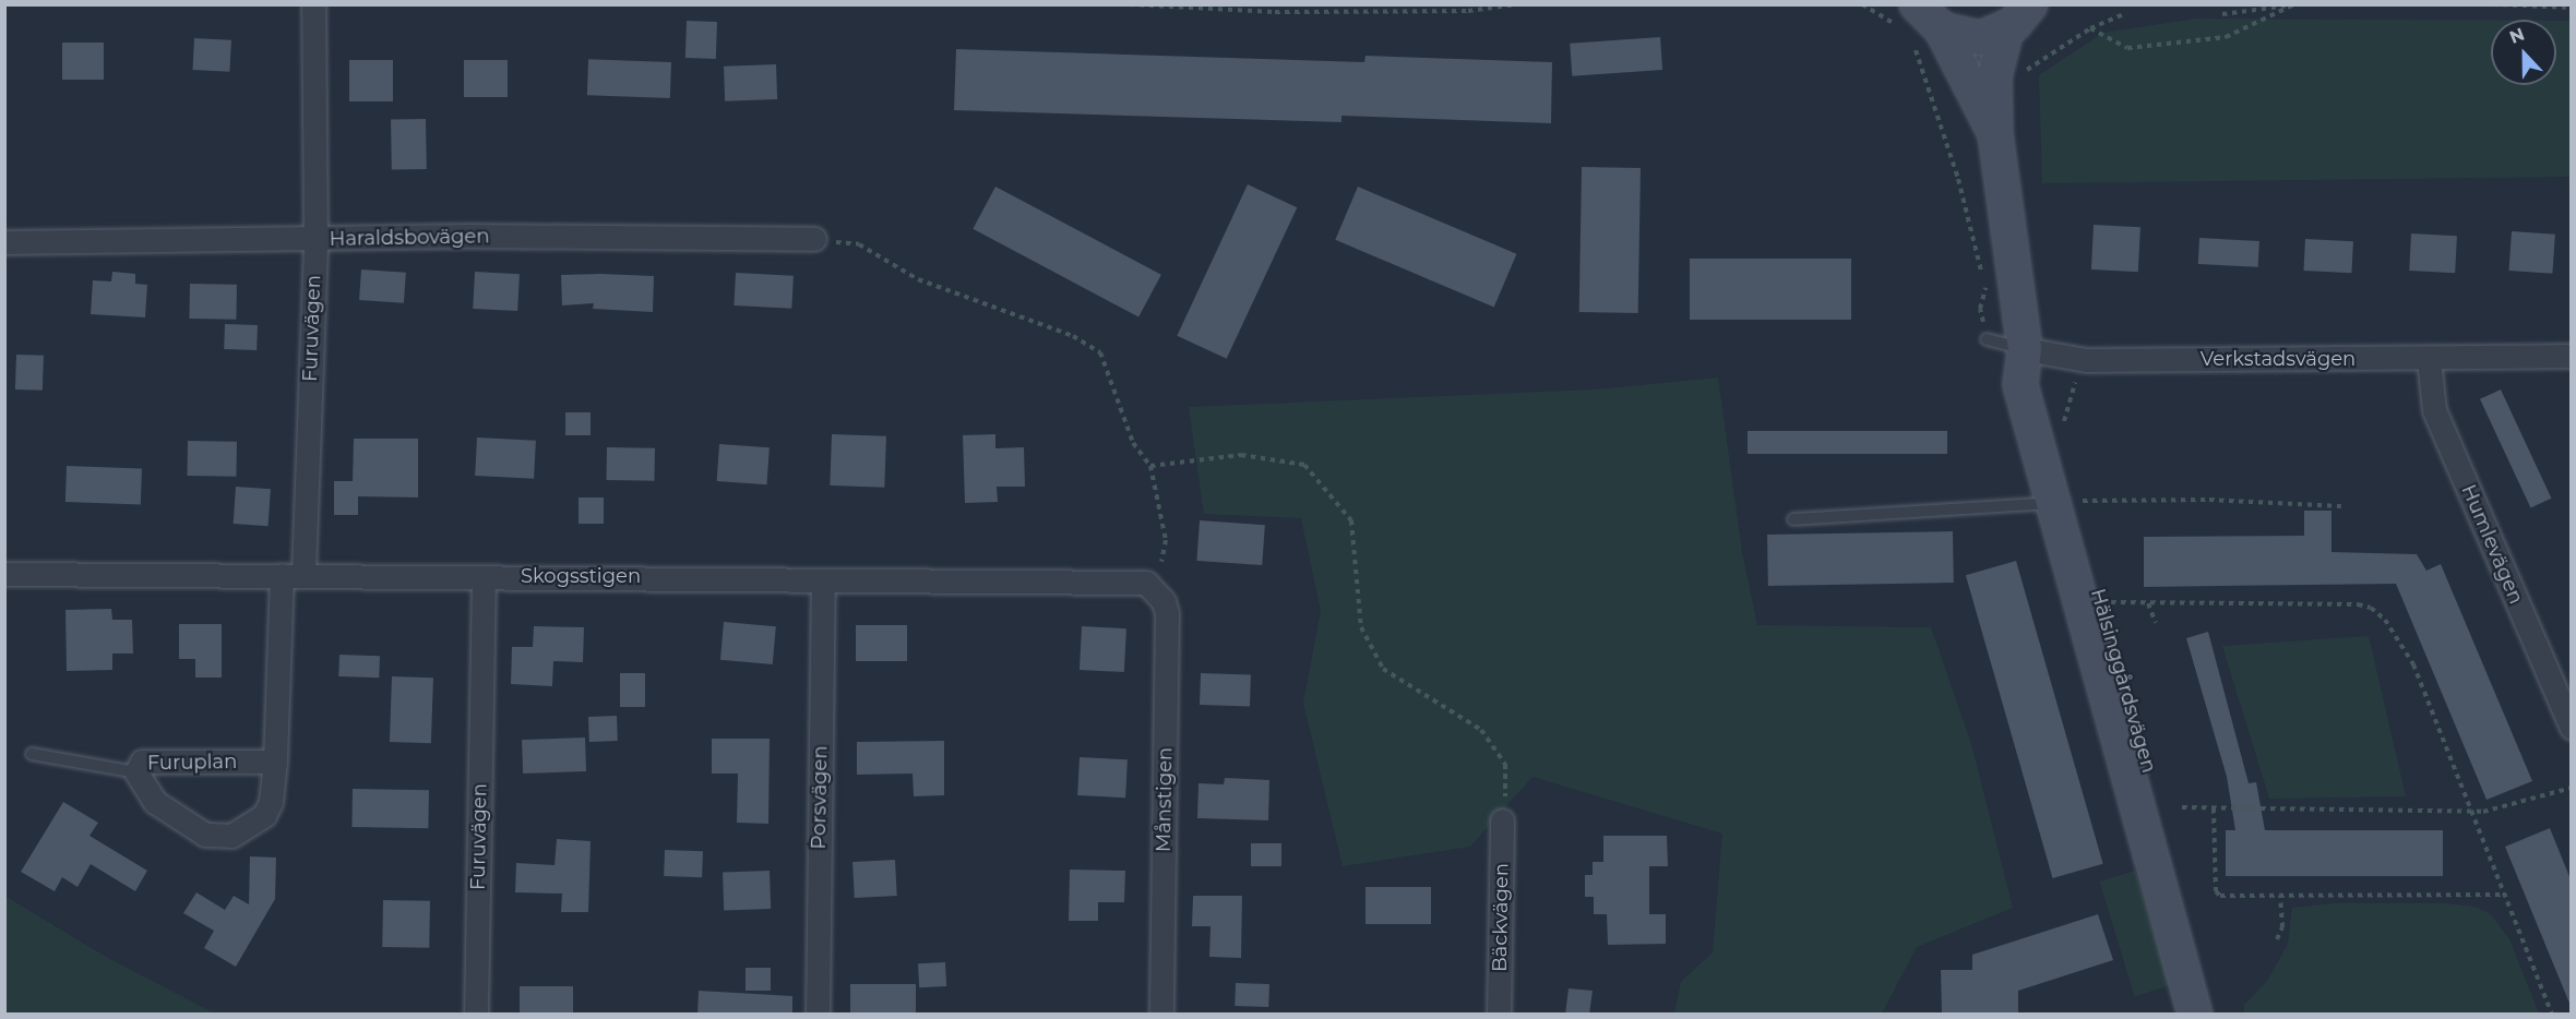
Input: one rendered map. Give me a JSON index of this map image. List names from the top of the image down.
{
  "streets": {
    "street": [
      "Haraldsbovägen",
      "Furuvägen",
      "Verkstadsvägen",
      "Humlevägen",
      "Skogsstigen",
      "Hälsinggårdsvägen",
      "Furuplan",
      "Porsvägen",
      "Månstigen",
      "Bäckvägen"
    ]
  },
  "crossings": [
    ["Haraldsbovägen", "Furuvägen"],
    ["Furuvägen", "Skogsstigen"],
    ["Furuvägen", "Furuplan"],
    ["Verkstadsvägen", "Humlevägen"],
    ["Verkstadsvägen", "Hälsinggårdsvägen"],
    ["Skogsstigen", "Furuplan"],
    ["Skogsstigen", "Porsvägen"],
    ["Skogsstigen", "Månstigen"]
  ],
  "north": "top"
}
